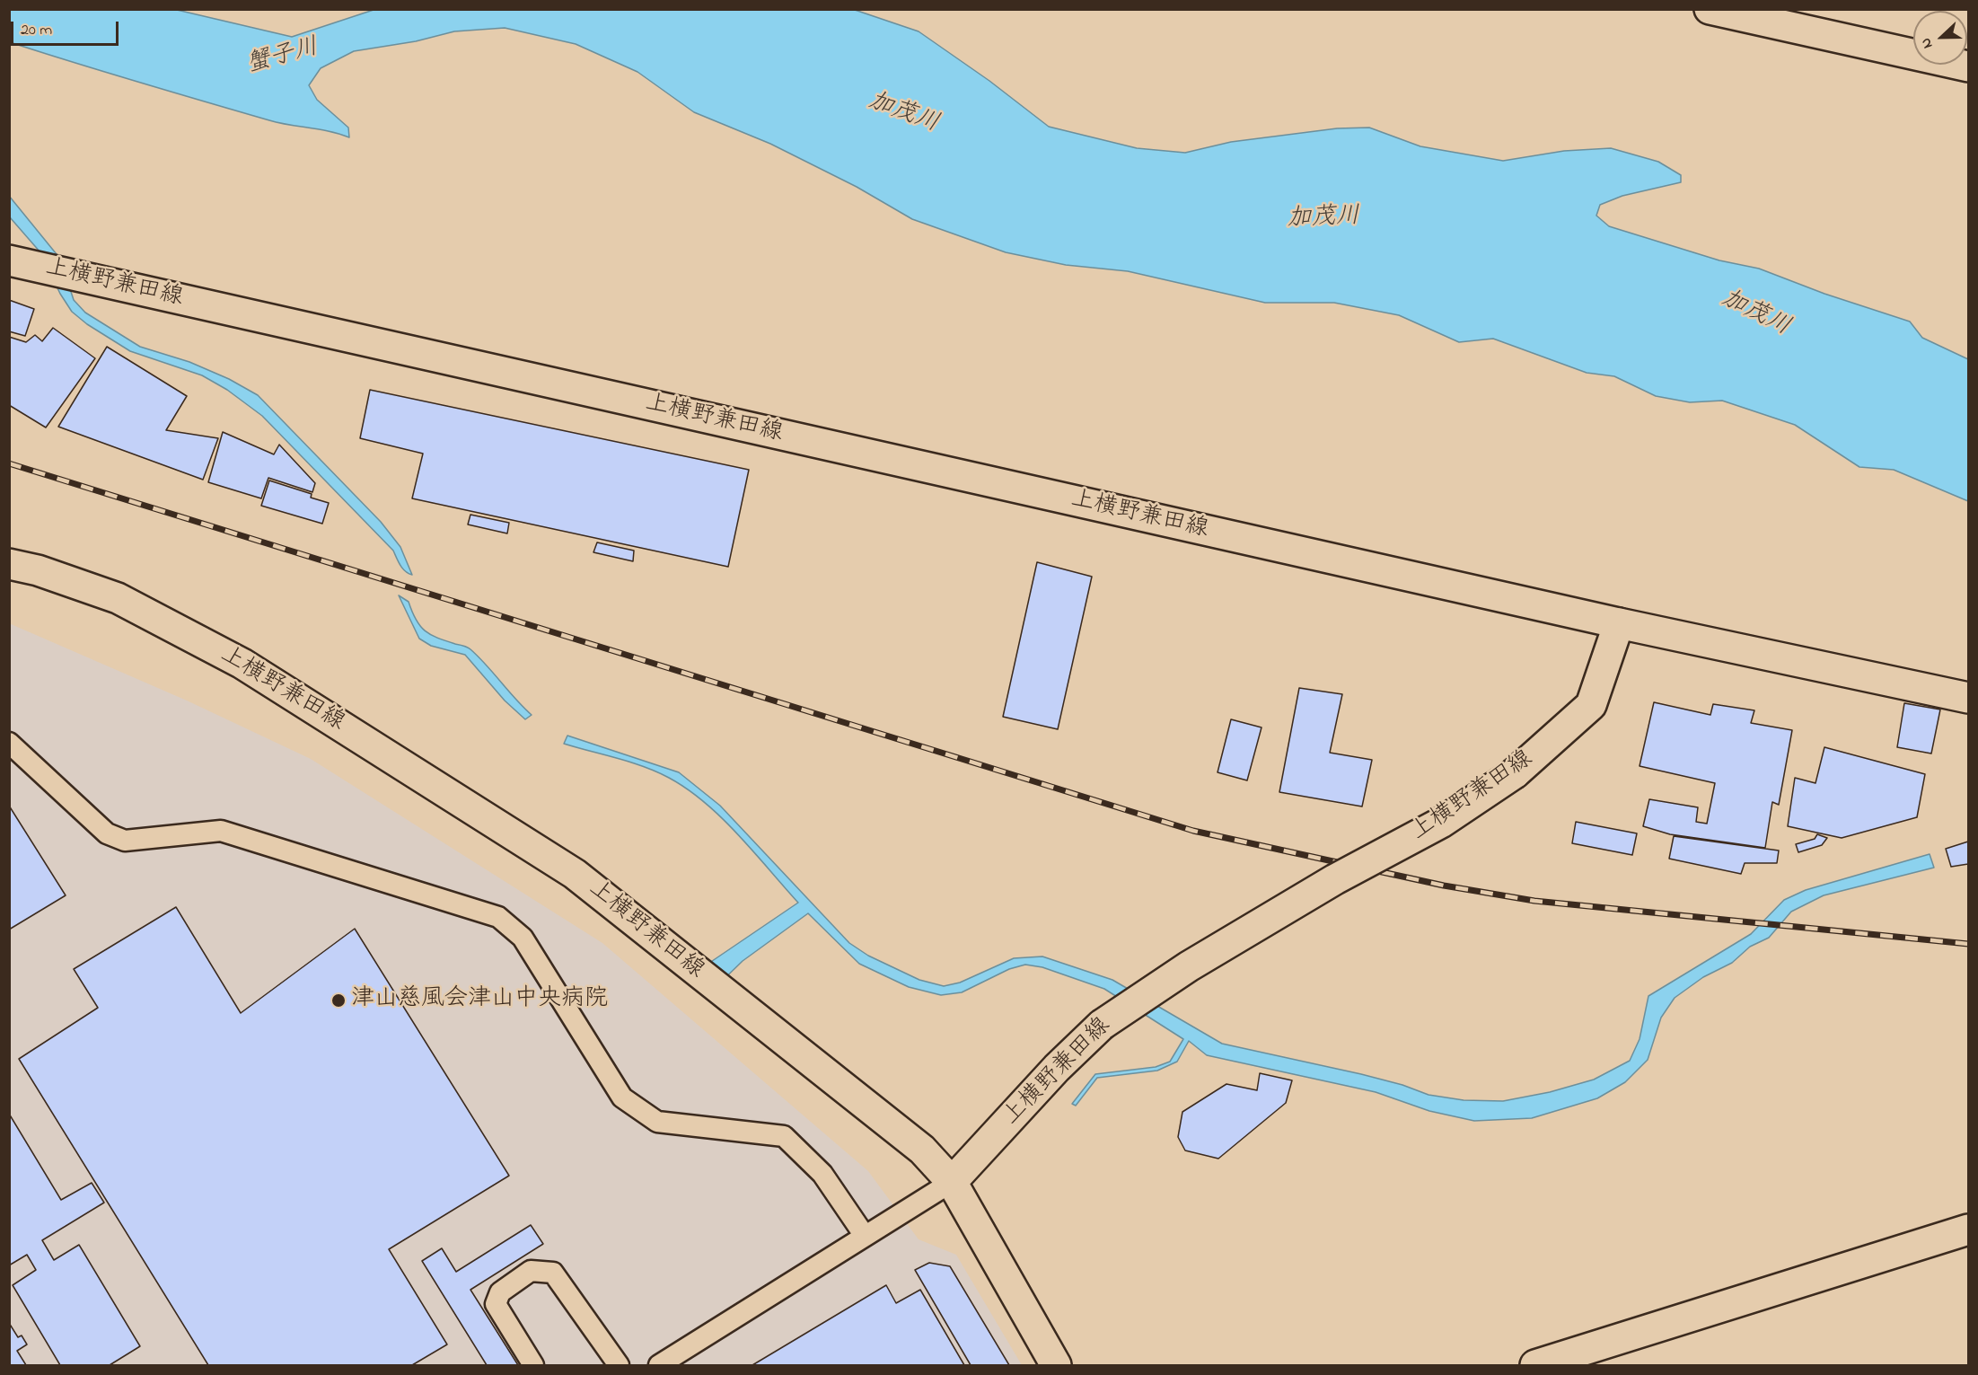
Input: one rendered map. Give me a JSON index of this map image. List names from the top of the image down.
{
  "streets": {
    "main road": ["上横野兼田線"]
  },
  "water": ["蟹子川", "加茂川"],
  "places": ["津山慈風会津山中央病院"],
  "scale_bar": "20 m",
  "north": "left"
}
